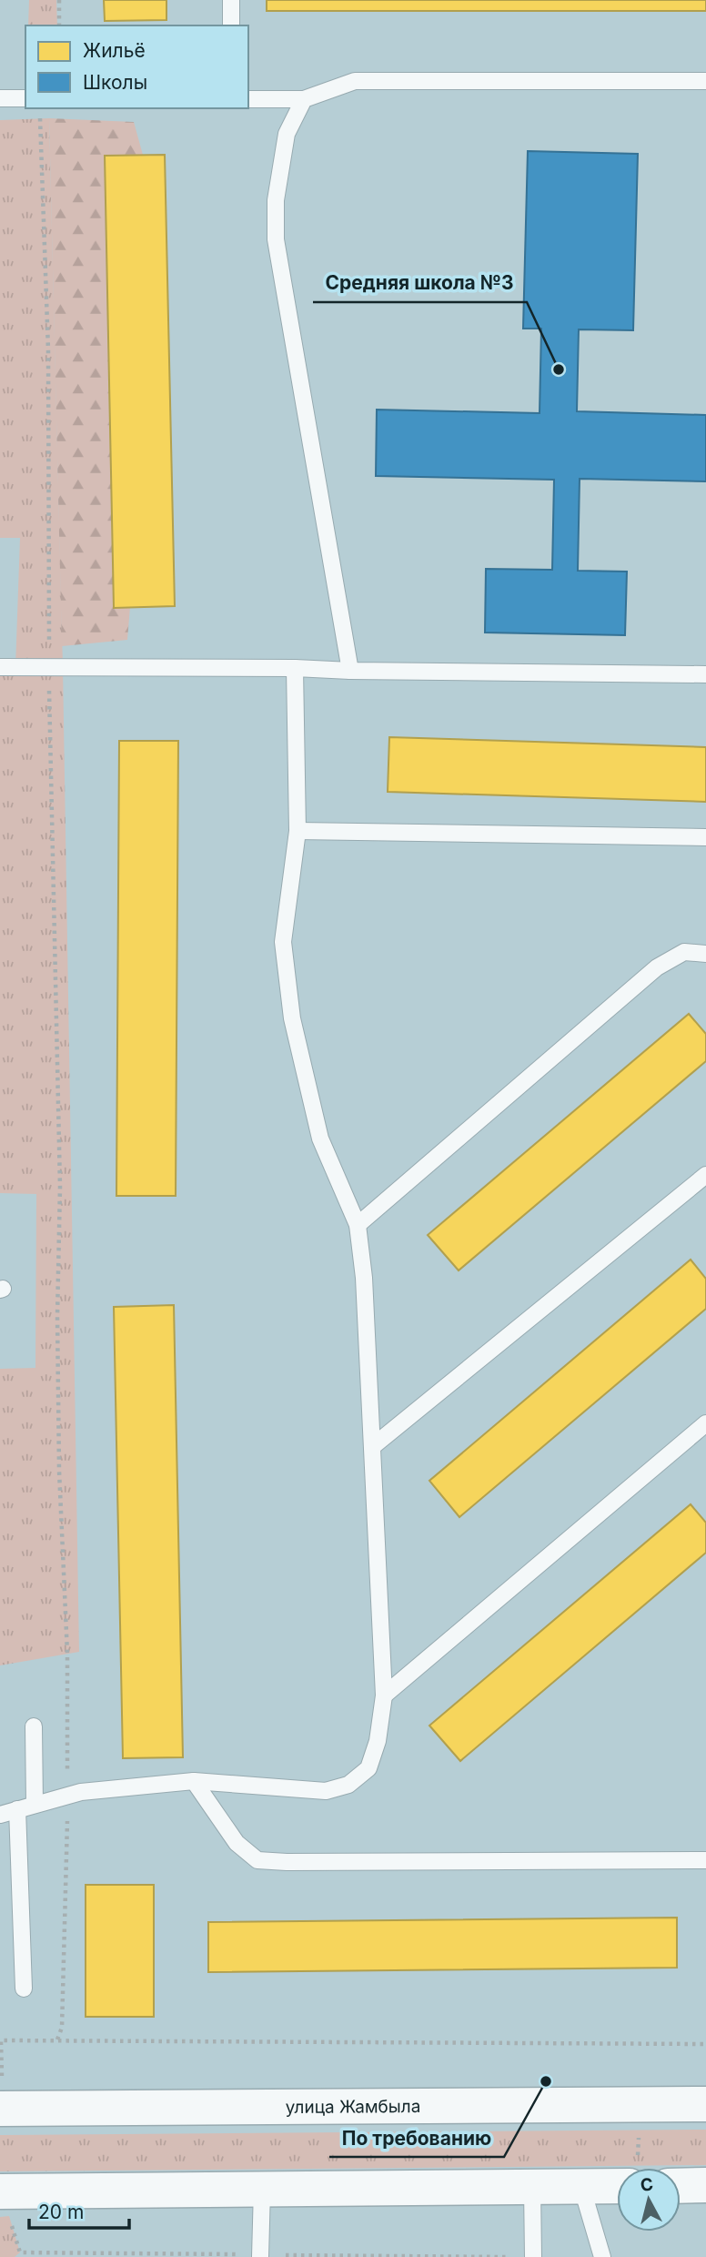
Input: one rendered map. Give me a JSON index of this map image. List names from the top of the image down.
{
  "streets": {
    "street": ["улица Жамбыла"]
  },
  "places": ["Средняя школа №3", "По требованию"],
  "legend": ["Жильё", "Школы"],
  "scale_bar": "20 m",
  "north": "top"
}
